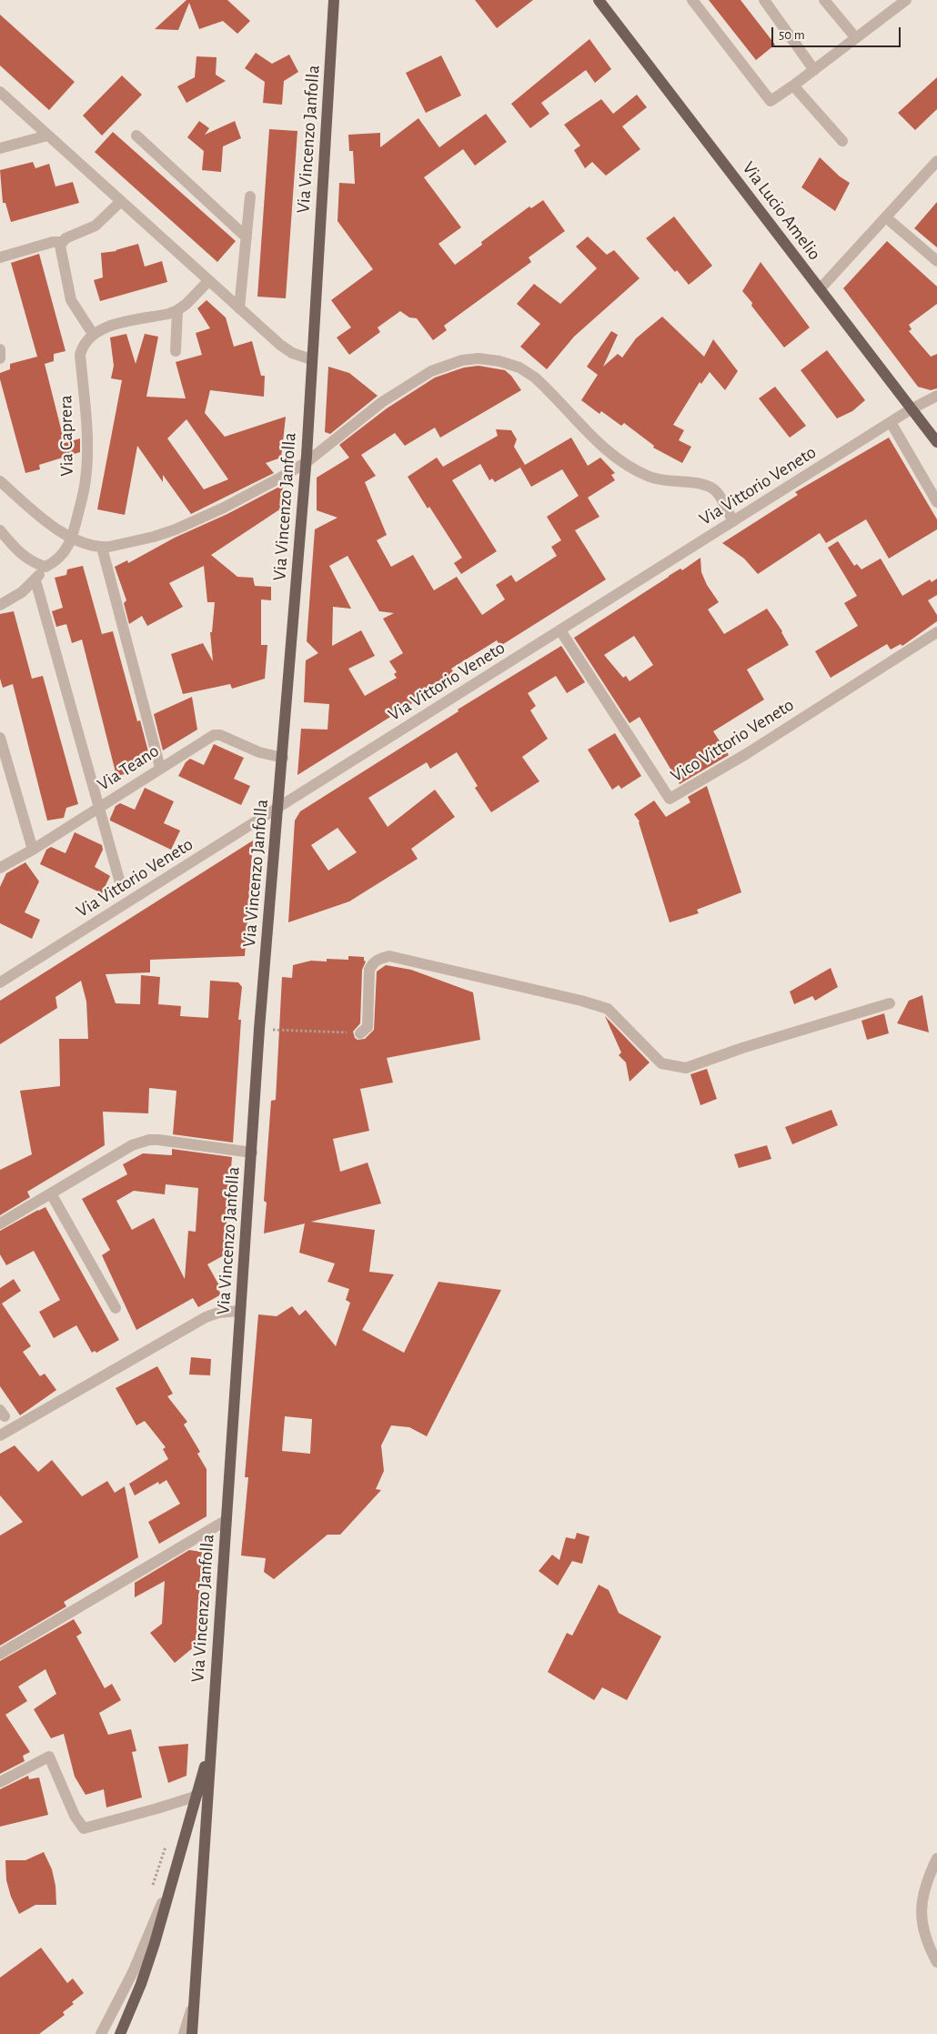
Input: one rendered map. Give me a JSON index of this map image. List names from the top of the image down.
{
  "streets": {
    "main road": ["Via Vincenzo Janfolla", "Via Lucio Amelio"],
    "street": [
      "Via Caprera",
      "Via Vittorio Veneto",
      "Vico Vittorio Veneto",
      "Via Teano"
    ]
  },
  "crossings": [
    ["Via Vincenzo Janfolla", "Via Vittorio Veneto"],
    ["Via Vincenzo Janfolla", "Via Teano"],
    ["Via Lucio Amelio", "Via Vittorio Veneto"],
    ["Via Vittorio Veneto", "Vico Vittorio Veneto"]
  ],
  "scale_bar": "50 m"
}
